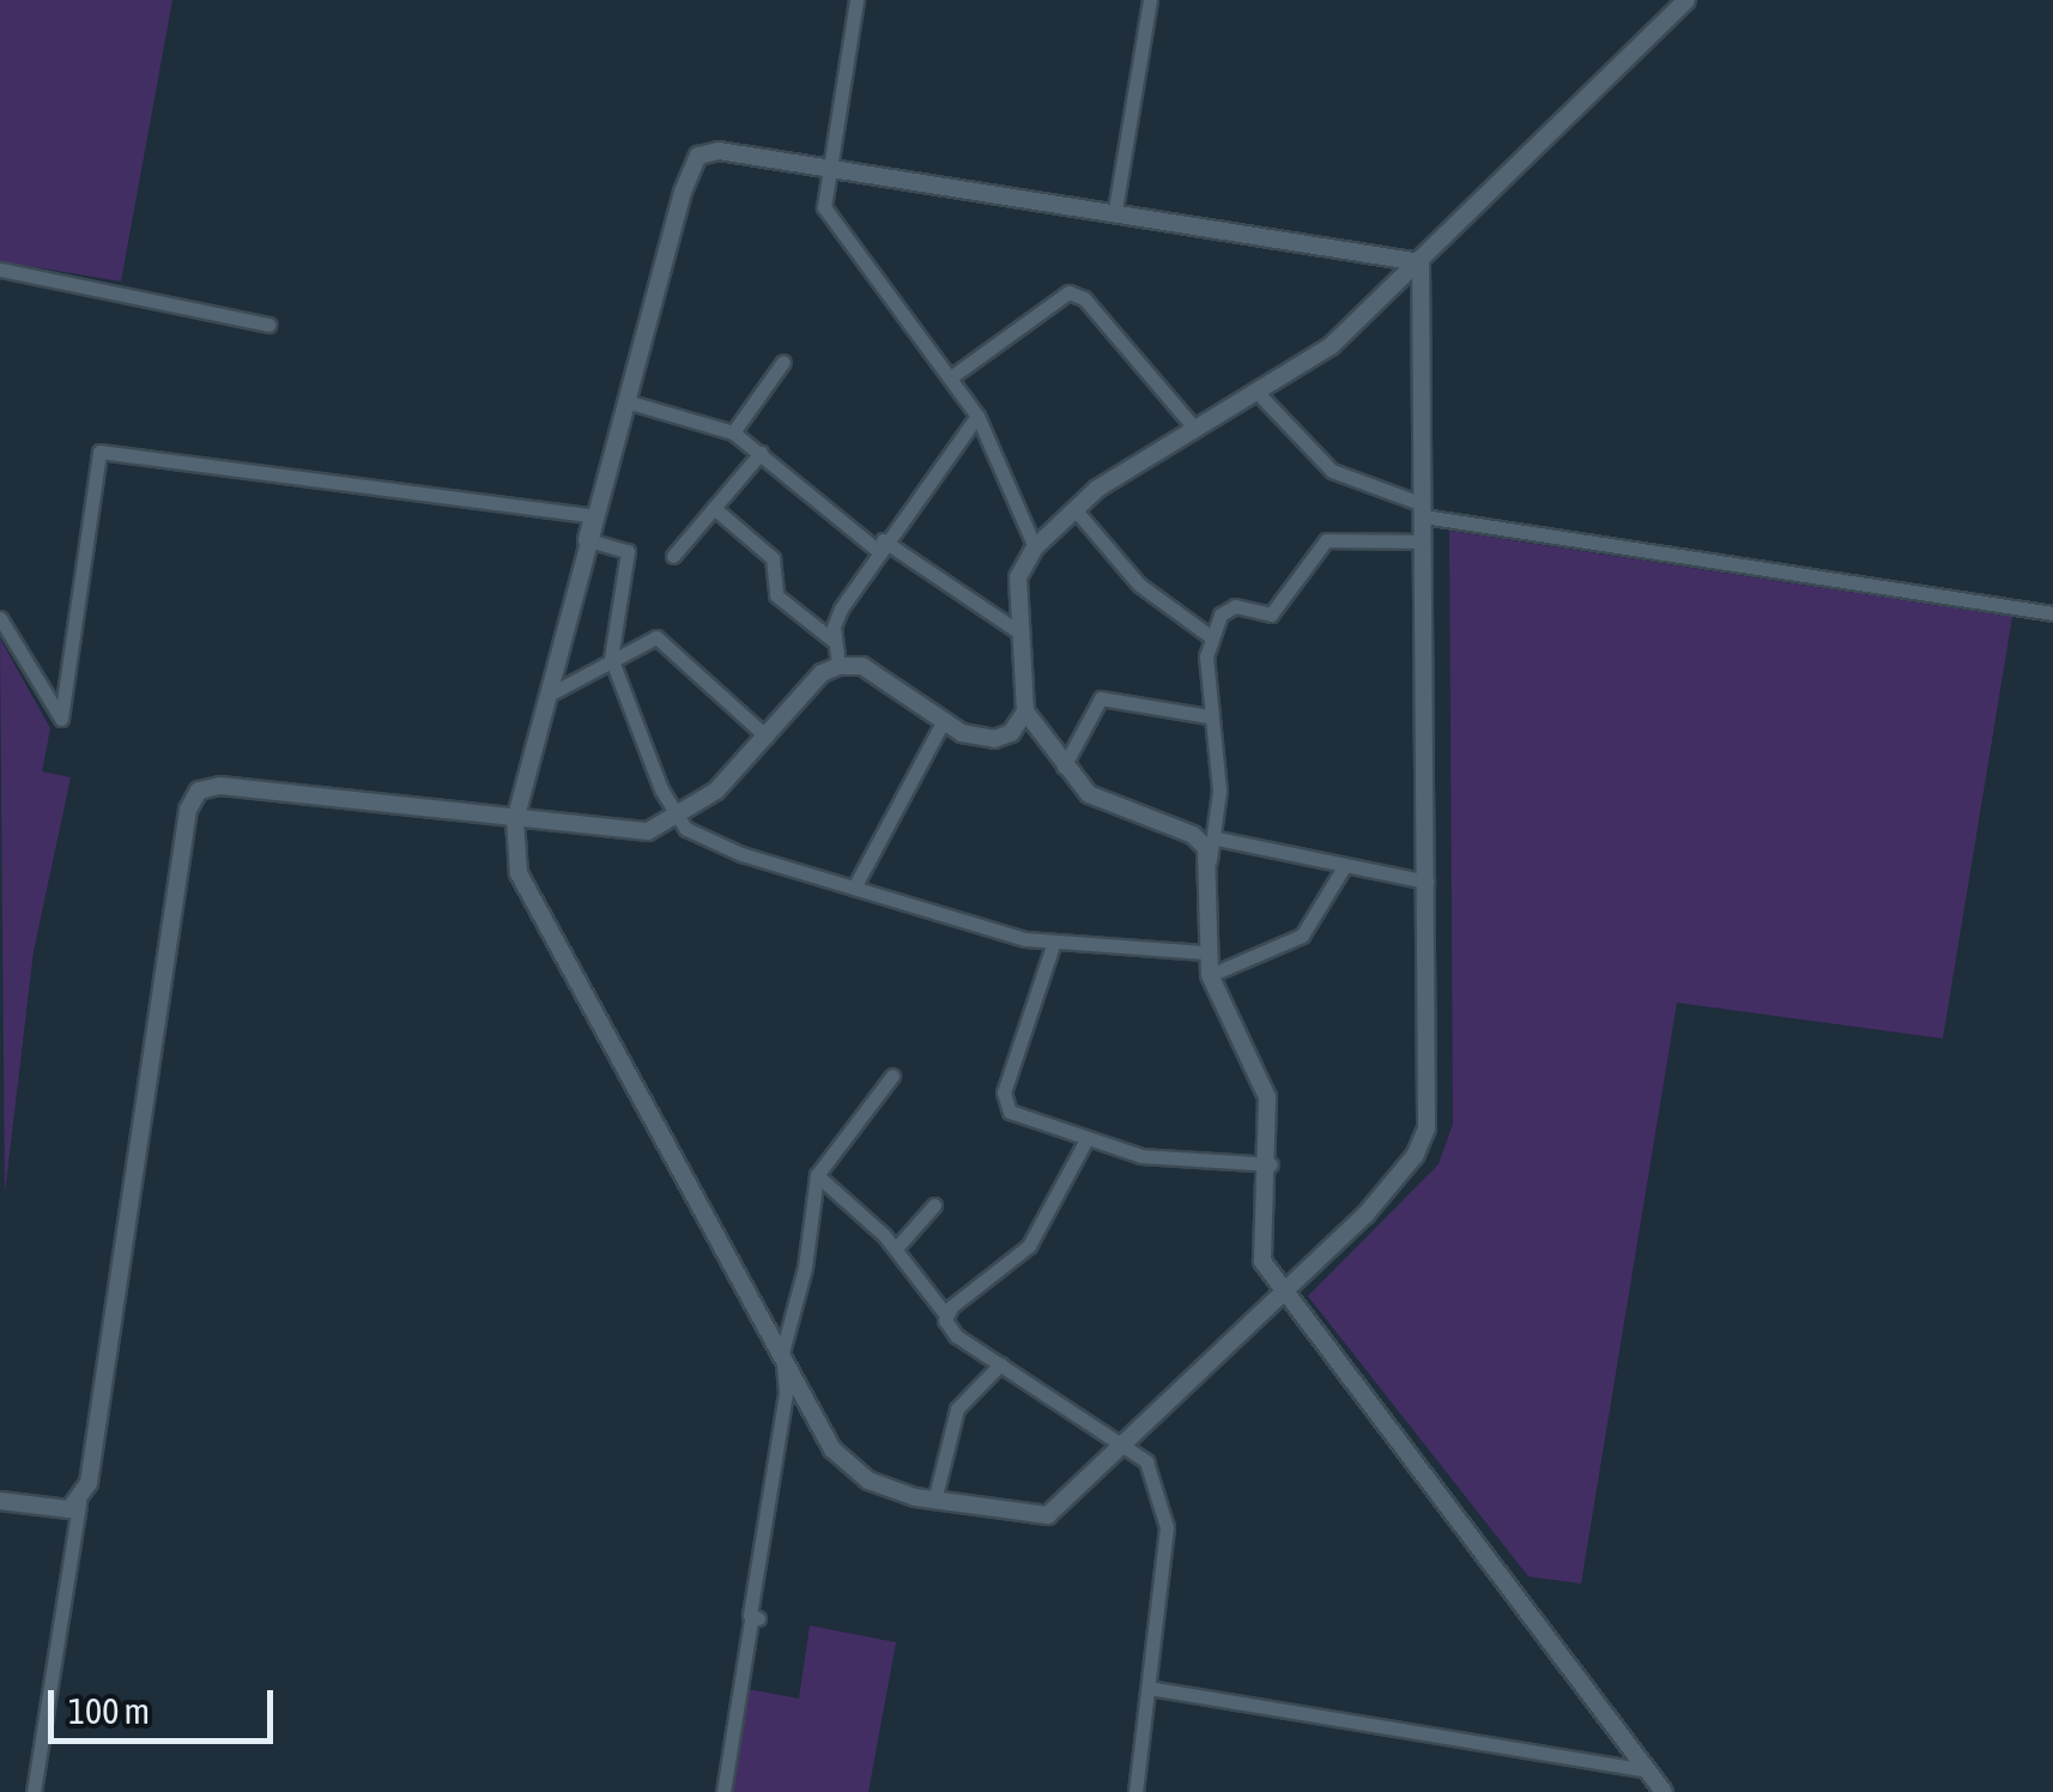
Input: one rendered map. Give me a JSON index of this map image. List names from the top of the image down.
{
  "scale_bar": "100 m"
}
